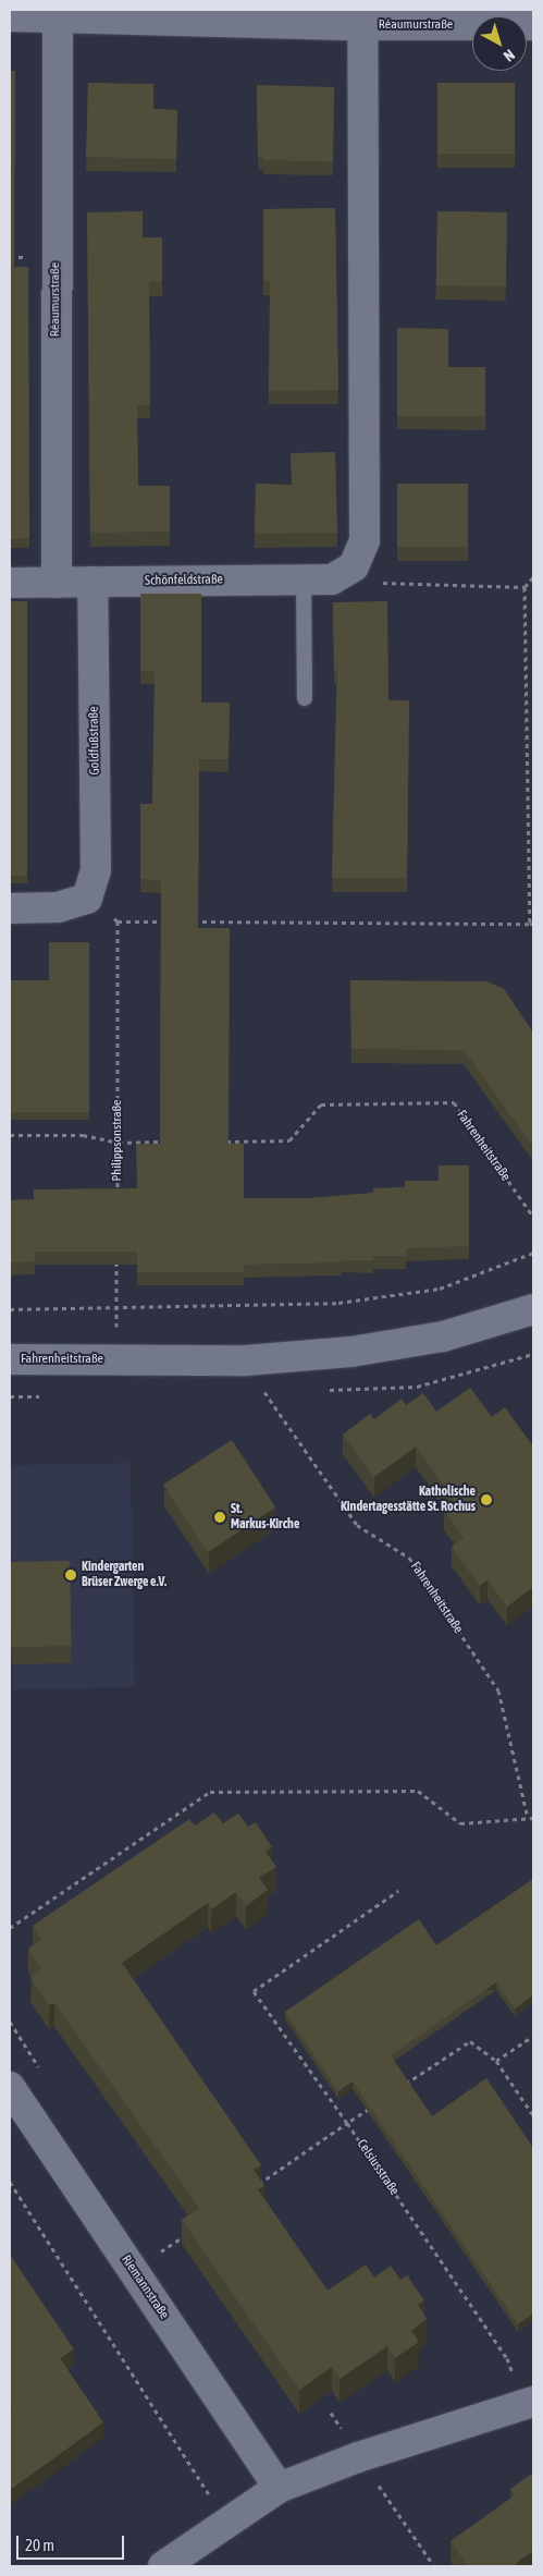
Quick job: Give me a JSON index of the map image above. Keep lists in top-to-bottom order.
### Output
{
  "streets": {
    "street": [
      "Réaumurstraße",
      "Schönfeldstraße",
      "Goldfußstraße",
      "Fahrenheitstraße",
      "Riemannstraße"
    ],
    "path": ["Philippsonstraße", "Celsiusstraße"]
  },
  "crossings": [
    ["Réaumurstraße", "Schönfeldstraße"],
    ["Schönfeldstraße", "Goldfußstraße"]
  ],
  "places": ["Katholische Kindertagesstätte St. Rochus", "St. Markus-Kirche", "Kindergarten Brüser Zwerge e.V."],
  "scale_bar": "20 m",
  "north": "bottom right"
}
